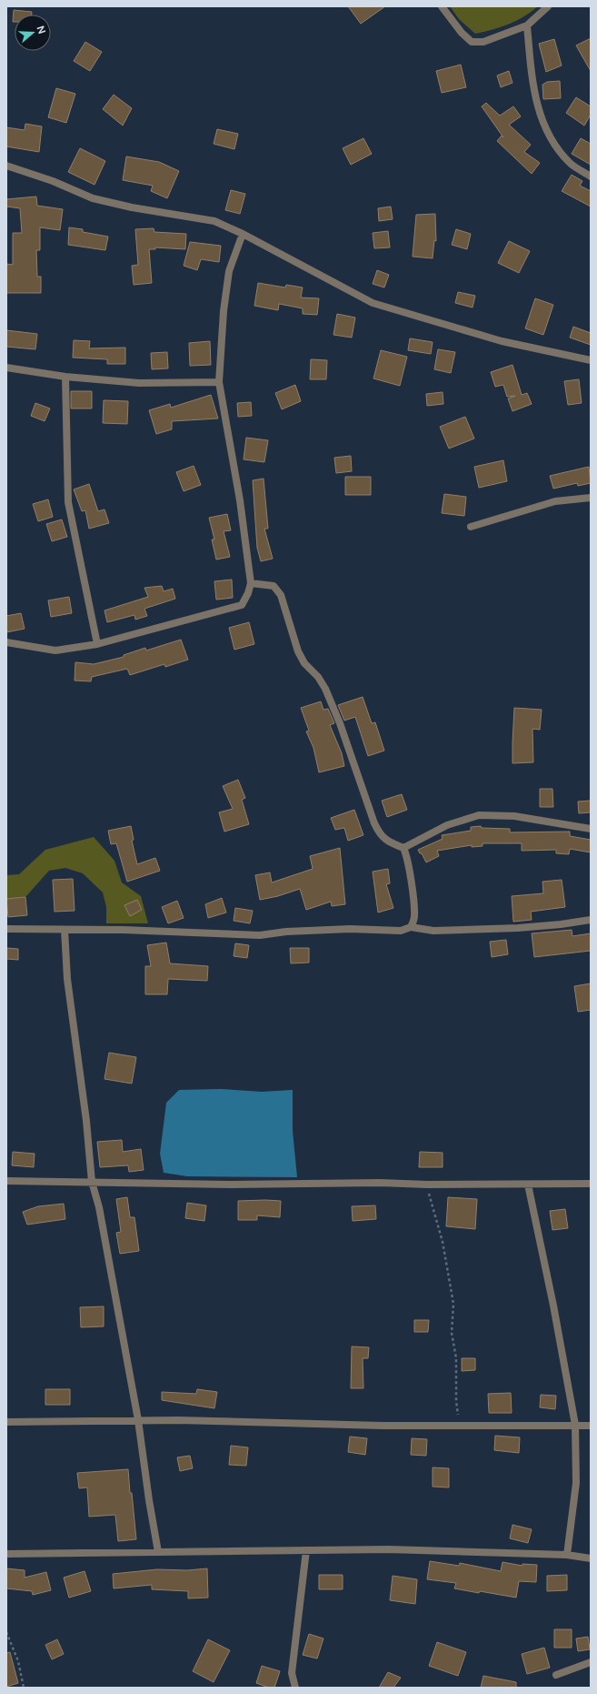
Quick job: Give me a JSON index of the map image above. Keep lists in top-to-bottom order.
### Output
{
  "north": "right"
}
